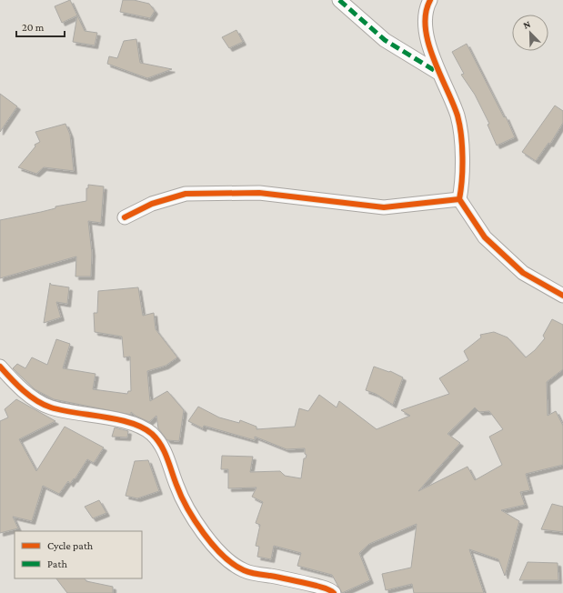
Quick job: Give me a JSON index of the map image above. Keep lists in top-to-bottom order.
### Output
{
  "legend": ["Cycle path", "Path"],
  "scale_bar": "20 m",
  "north": "top left"
}
